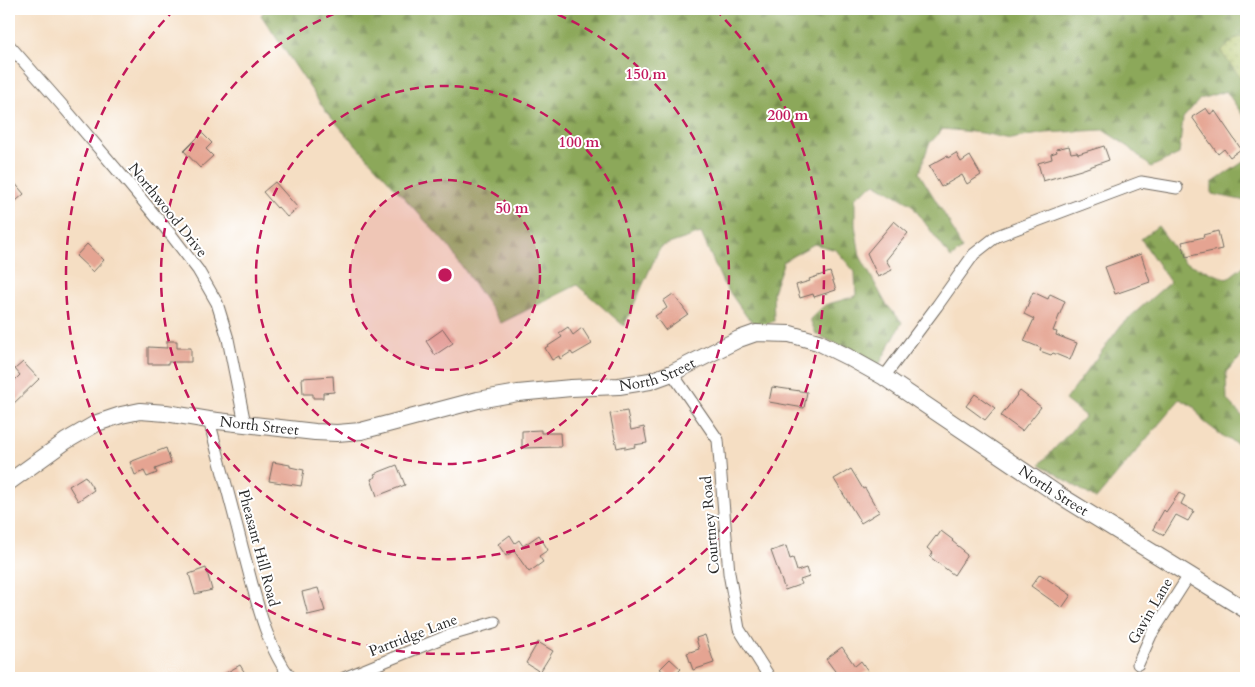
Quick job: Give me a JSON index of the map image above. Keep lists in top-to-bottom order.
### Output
{
  "streets": {
    "street": [
      "Northwood Drive",
      "North Street",
      "Courtney Road",
      "Pheasant Hill Road",
      "Gavin Lane",
      "Partridge Lane"
    ]
  },
  "crossings": [
    ["Northwood Drive", "North Street"],
    ["North Street", "Courtney Road"],
    ["North Street", "Pheasant Hill Road"],
    ["North Street", "Gavin Lane"]
  ],
  "rings": [
    "150 m",
    "200 m",
    "100 m",
    "50 m"
  ]
}
